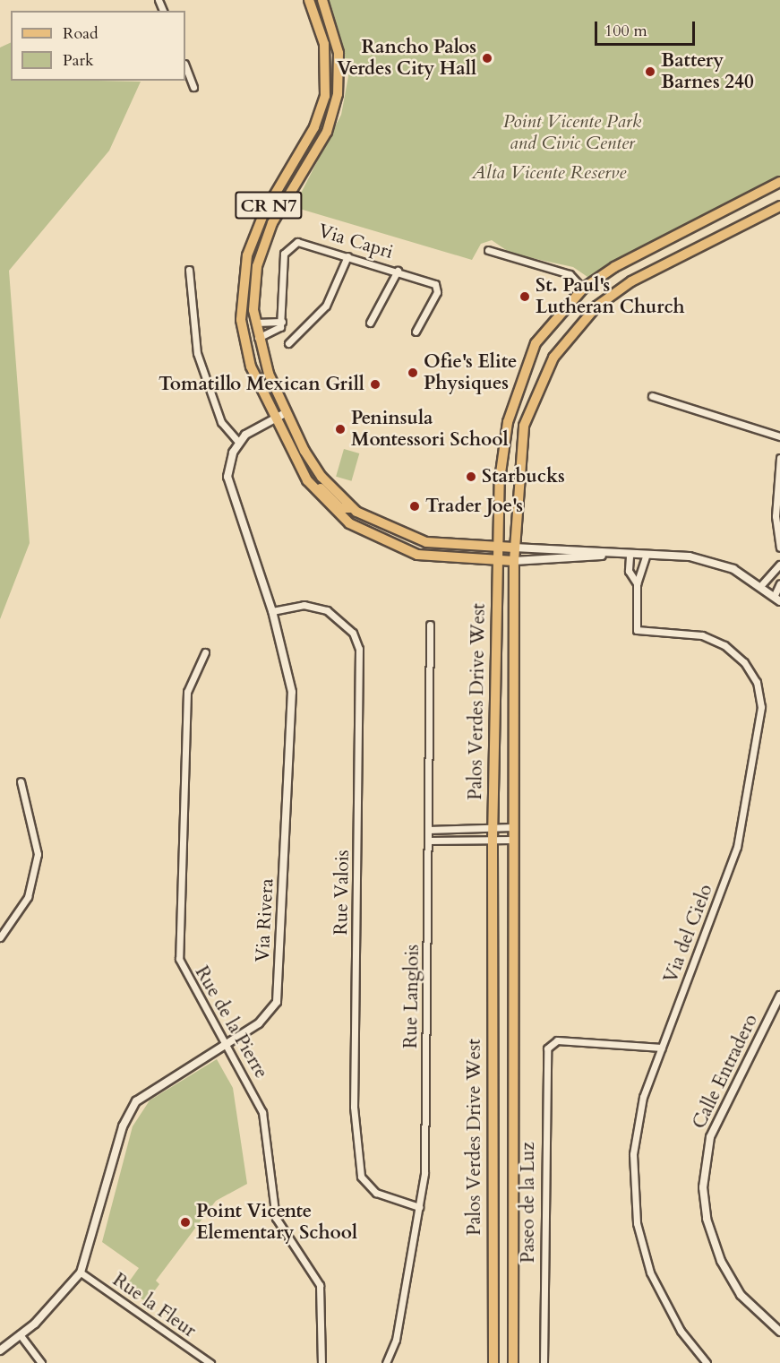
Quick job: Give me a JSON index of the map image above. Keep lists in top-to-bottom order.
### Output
{
  "streets": {
    "main road": ["CR N7", "Palos Verdes Drive West"],
    "street": [
      "Via Capri",
      "Rue Valois",
      "Via Rivera",
      "Via del Cielo",
      "Rue Langlois",
      "Rue de la Pierre",
      "Calle Entradero",
      "Paseo de la Luz",
      "Rue la Fleur"
    ]
  },
  "crossings": [
    ["CR N7", "Palos Verdes Drive West"],
    ["Rue Valois", "Via Rivera"],
    ["Rue Valois", "Rue Langlois"],
    ["Via Rivera", "Rue de la Pierre"],
    ["Via Rivera", "Rue la Fleur"],
    ["Via del Cielo", "Paseo de la Luz"]
  ],
  "parks": ["Point Vicente Park and Civic Center", "Alta Vicente Reserve"],
  "places": [
    "Rancho Palos Verdes City Hall",
    "Battery Barnes 240",
    "St. Paul's Lutheran Church",
    "Ofie's Elite Physiques",
    "Tomatillo Mexican Grill",
    "Peninsula Montessori School",
    "Starbucks",
    "Trader Joe's",
    "Point Vicente Elementary School"
  ],
  "legend": ["Road", "Park"],
  "scale_bar": "100 m"
}
